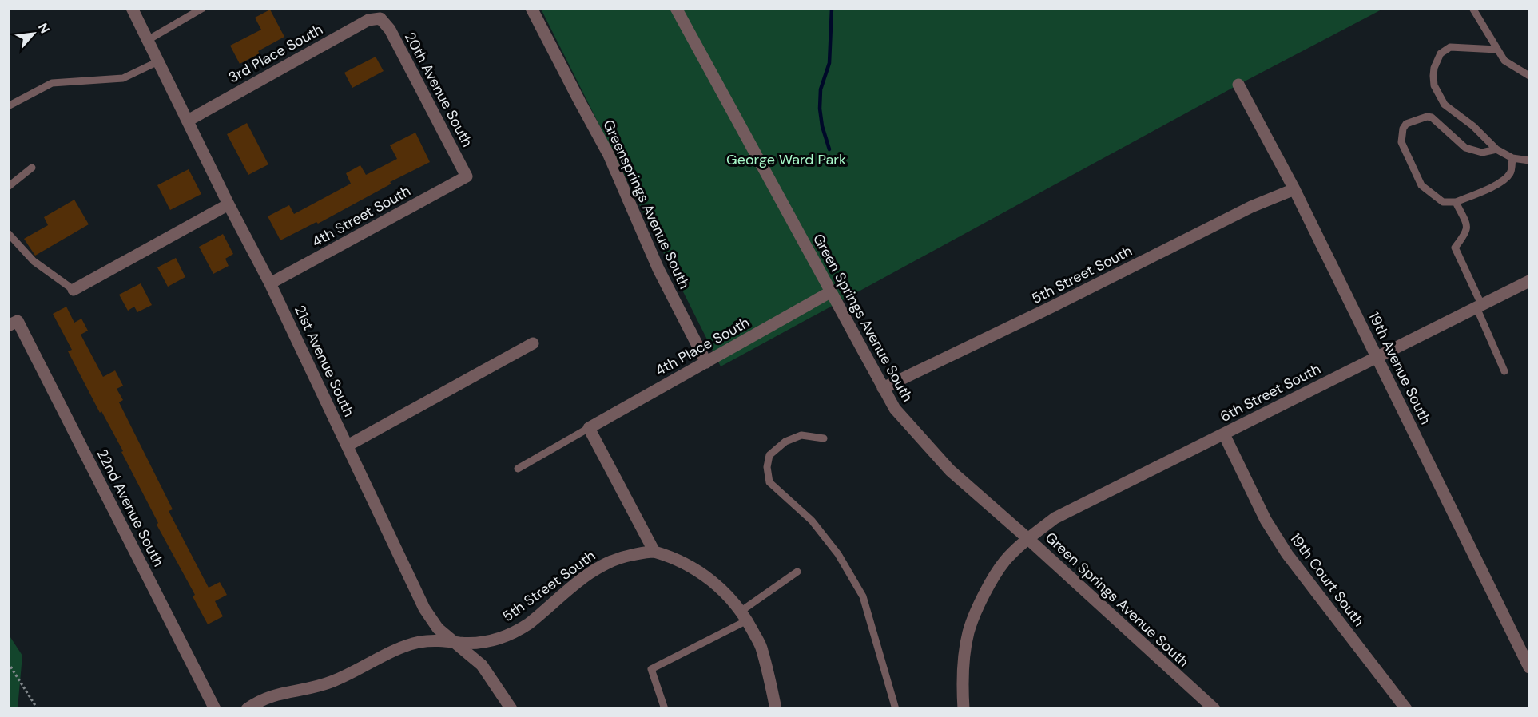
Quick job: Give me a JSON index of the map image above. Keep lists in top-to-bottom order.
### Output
{
  "streets": {
    "street": [
      "3rd Place South",
      "20th Avenue South",
      "Greensprings Avenue South",
      "4th Street South",
      "5th Street South",
      "Green Springs Avenue South",
      "4th Place South",
      "21st Avenue South",
      "19th Avenue South",
      "6th Street South",
      "22nd Avenue South",
      "19th Court South"
    ]
  },
  "crossings": [
    ["3rd Place South", "20th Avenue South"],
    ["3rd Place South", "21st Avenue South"],
    ["20th Avenue South", "4th Street South"],
    ["Greensprings Avenue South", "4th Place South"],
    ["4th Street South", "21st Avenue South"],
    ["5th Street South", "Green Springs Avenue South"],
    ["5th Street South", "21st Avenue South"],
    ["5th Street South", "19th Avenue South"],
    ["Green Springs Avenue South", "4th Place South"],
    ["Green Springs Avenue South", "6th Street South"],
    ["19th Avenue South", "6th Street South"],
    ["6th Street South", "19th Court South"]
  ],
  "parks": ["George Ward Park"],
  "north": "top right"
}
